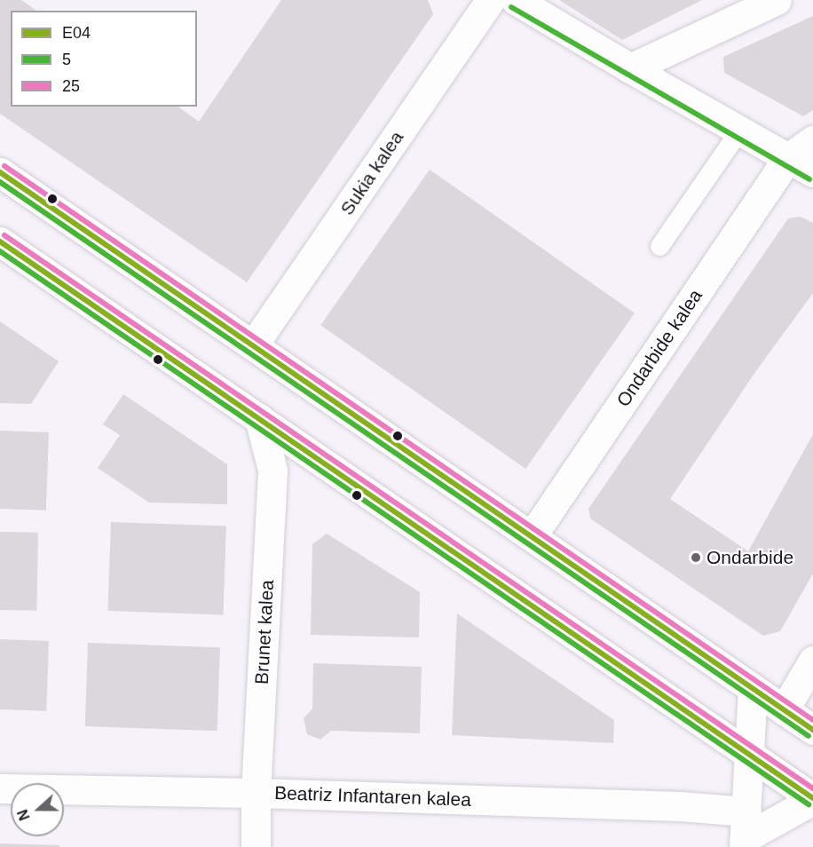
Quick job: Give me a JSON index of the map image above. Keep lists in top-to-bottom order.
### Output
{
  "streets": {
    "street": [
      "Sukia kalea",
      "Ondarbide kalea",
      "Brunet kalea",
      "Beatriz Infantaren kalea"
    ]
  },
  "crossings": [
    ["Brunet kalea", "Beatriz Infantaren kalea"]
  ],
  "places": ["Ondarbide"],
  "lines": ["transit line 5", "transit line 25", "transit line E04"],
  "legend": ["E04", "5", "25"],
  "north": "left"
}
